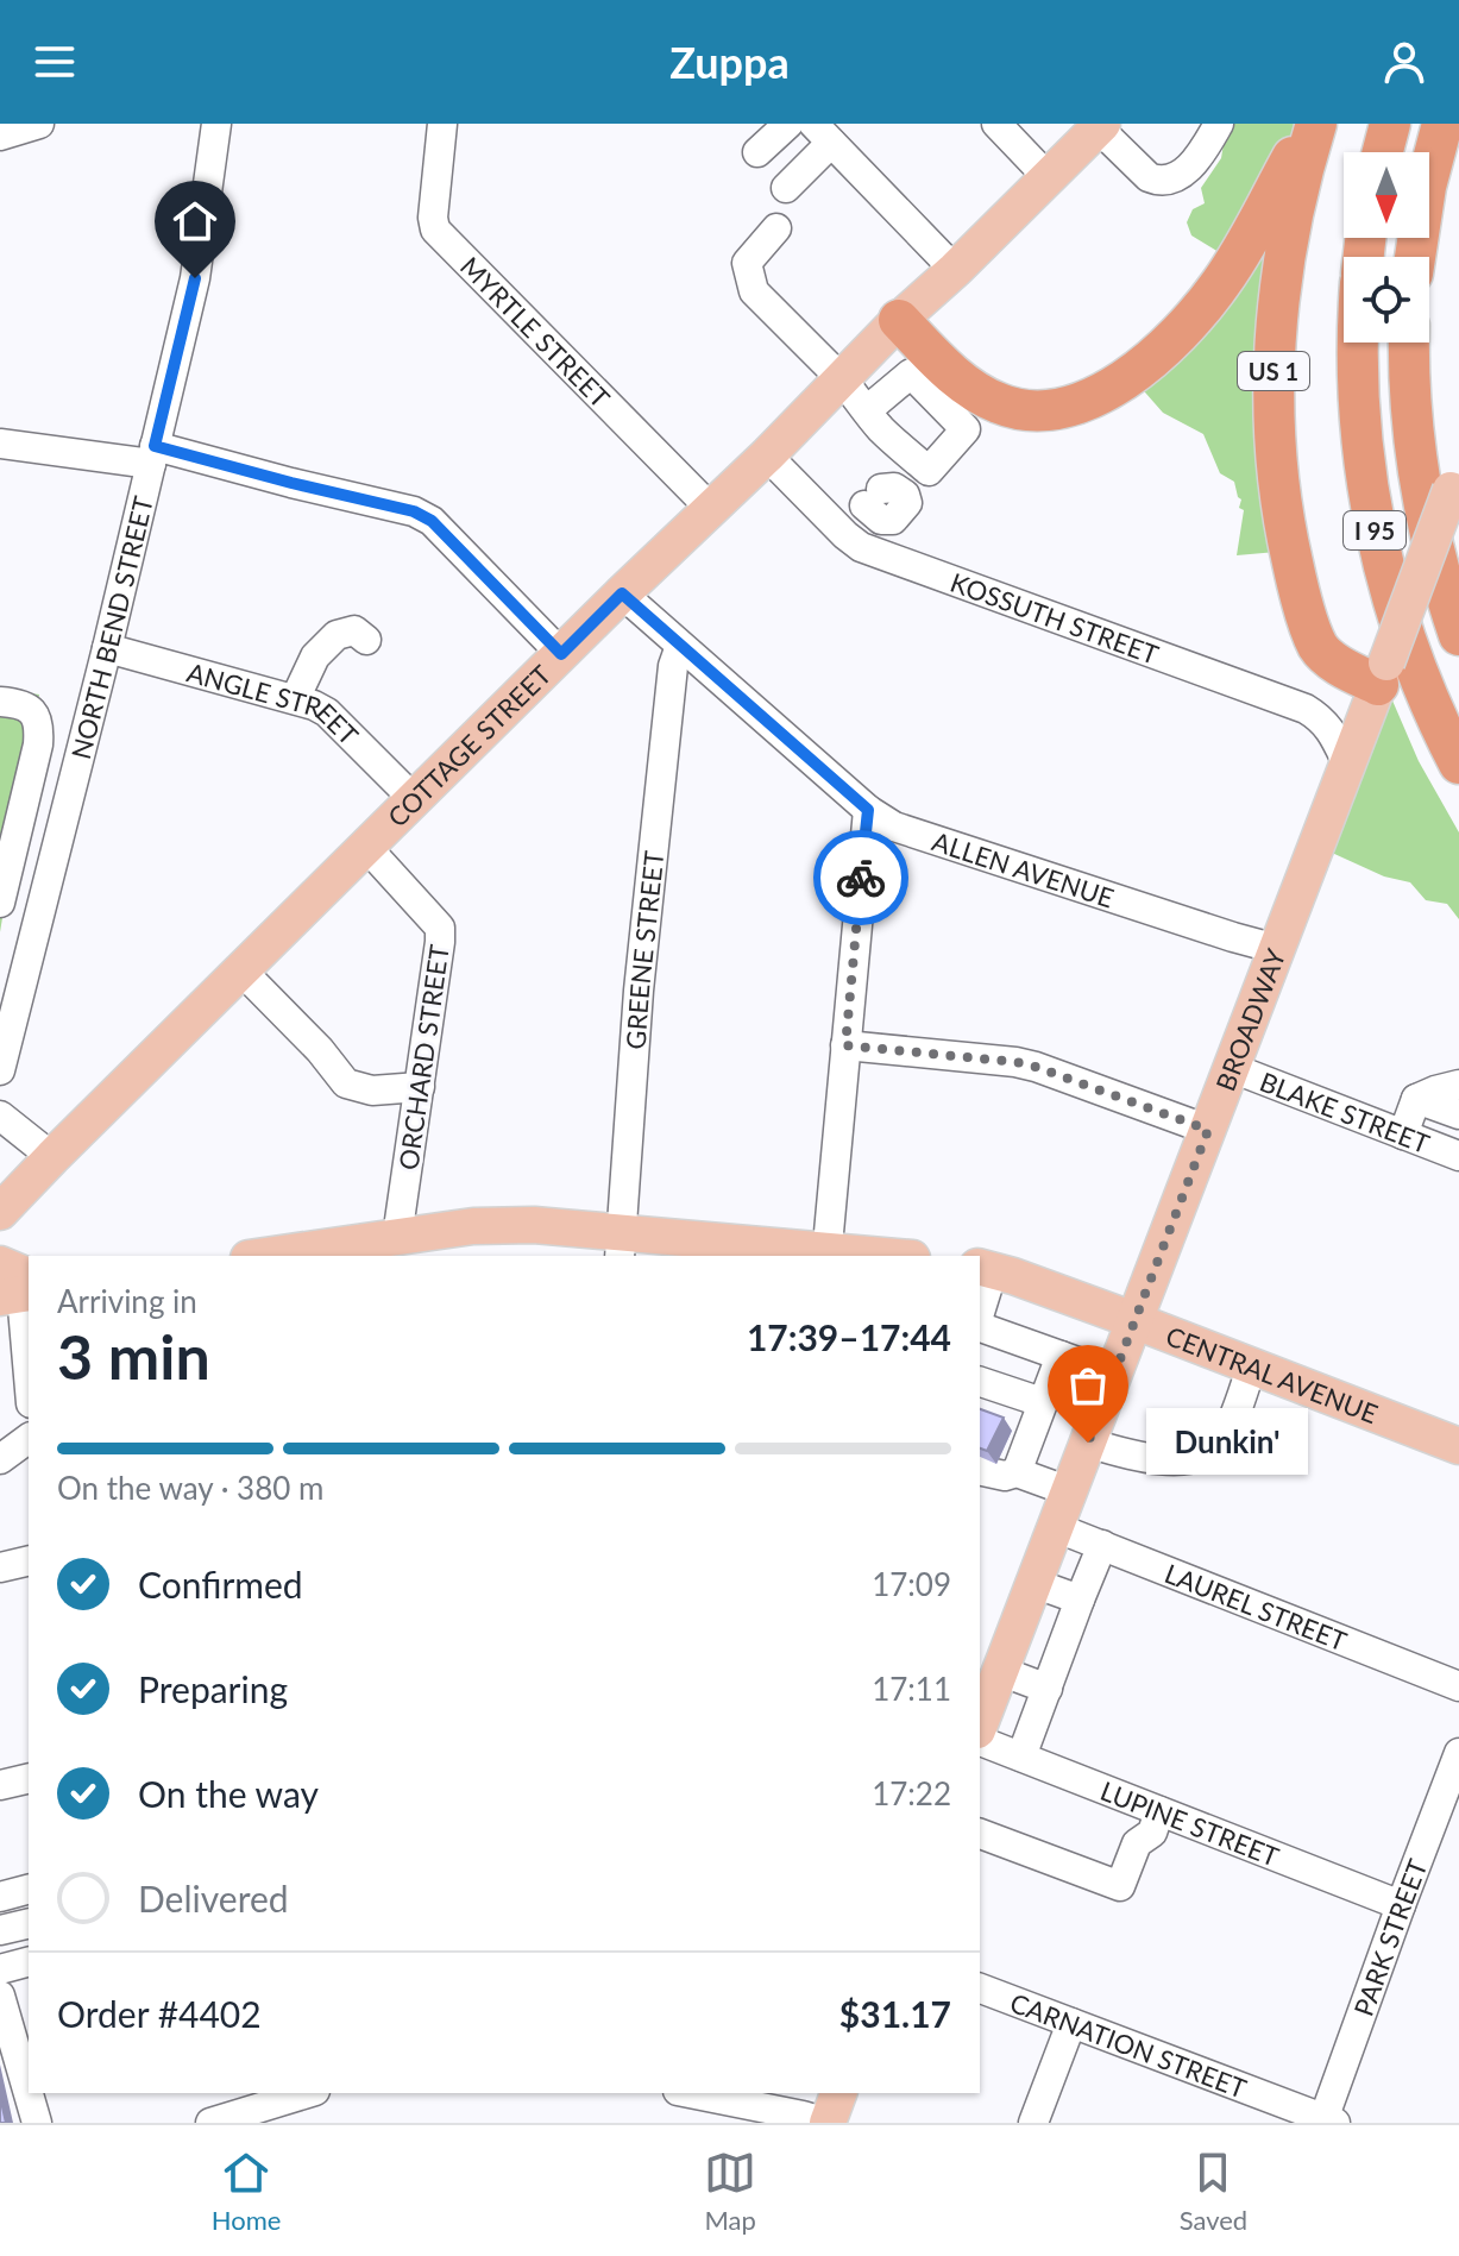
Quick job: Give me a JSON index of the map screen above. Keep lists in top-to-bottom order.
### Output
{
  "streets": {
    "highway": ["US 1", "I 95"],
    "main road": ["COTTAGE STREET", "BROADWAY", "CENTRAL AVENUE"],
    "street": [
      "MYRTLE STREET",
      "KOSSUTH STREET",
      "NORTH BEND STREET",
      "ANGLE STREET",
      "ALLEN AVENUE",
      "GREENE STREET",
      "ORCHARD STREET",
      "BLAKE STREET",
      "LAUREL STREET",
      "LUPINE STREET",
      "PARK STREET",
      "CARNATION STREET"
    ]
  },
  "crossings": [
    ["MYRTLE STREET", "COTTAGE STREET"],
    ["US 1", "BROADWAY"],
    ["KOSSUTH STREET", "COTTAGE STREET"],
    ["KOSSUTH STREET", "BROADWAY"],
    ["NORTH BEND STREET", "ANGLE STREET"],
    ["ANGLE STREET", "COTTAGE STREET"],
    ["COTTAGE STREET", "ALLEN AVENUE"],
    ["COTTAGE STREET", "ORCHARD STREET"],
    ["ALLEN AVENUE", "GREENE STREET"],
    ["ALLEN AVENUE", "BROADWAY"],
    ["BROADWAY", "BLAKE STREET"],
    ["BROADWAY", "CENTRAL AVENUE"],
    ["BROADWAY", "LAUREL STREET"],
    ["LUPINE STREET", "PARK STREET"],
    ["PARK STREET", "CARNATION STREET"]
  ],
  "places": ["Dunkin'"],
  "north": "bottom",
  "page": {
    "header": "Zuppa",
    "heading": ["3 min", "Arriving in", "17:39–17:44"],
    "panel": ["Order #4402", "$31.17"],
    "bubble": "Dunkin'",
    "bar": "On the way · 380 m",
    "list": [
      ["Confirmed", "17:09"],
      ["Preparing", "17:11"],
      ["On the way", "17:22"],
      "Delivered"
    ],
    "tabs": ["Home", "Map", "Saved"]
  }
}
